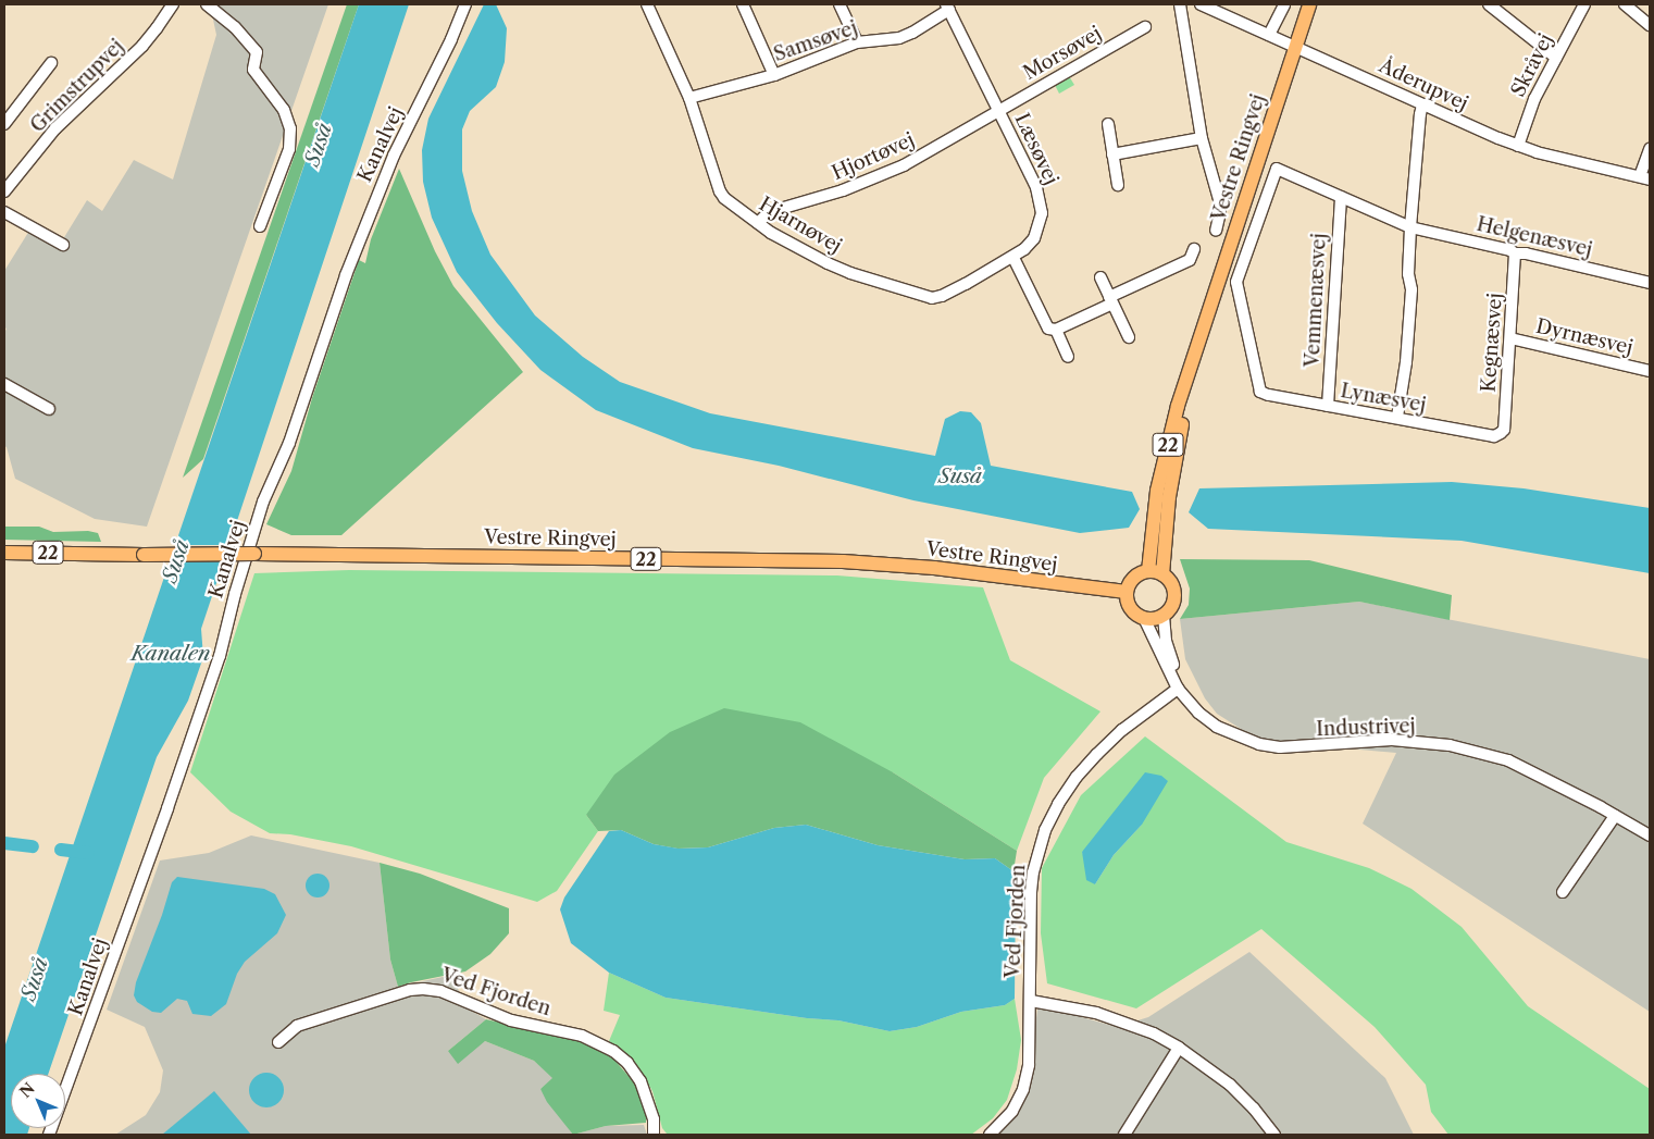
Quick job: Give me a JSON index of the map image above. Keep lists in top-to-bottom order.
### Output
{
  "streets": {
    "main road": ["Vestre Ringvej", "22"],
    "street": [
      "Samsøvej",
      "Morsøvej",
      "Skråvej",
      "Åderupvej",
      "Grimstrupvej",
      "Kanalvej",
      "Læsøvej",
      "Hjortøvej",
      "Hjarnøvej",
      "Helgenæsvej",
      "Vemmenæsvej",
      "Dyrnæsvej",
      "Kegnæsvej",
      "Lynæsvej",
      "Industrivej",
      "Ved Fjorden"
    ]
  },
  "crossings": [
    ["Samsøvej", "Læsøvej"],
    ["Samsøvej", "Hjarnøvej"],
    ["Morsøvej", "Læsøvej"],
    ["Morsøvej", "Hjortøvej"],
    ["Skråvej", "Åderupvej"],
    ["Åderupvej", "Vestre Ringvej"],
    ["Læsøvej", "Hjortøvej"],
    ["Læsøvej", "Hjarnøvej"],
    ["Hjortøvej", "Hjarnøvej"],
    ["Vestre Ringvej", "Industrivej"],
    ["Helgenæsvej", "Vemmenæsvej"],
    ["Helgenæsvej", "Kegnæsvej"],
    ["Helgenæsvej", "Lynæsvej"],
    ["Vemmenæsvej", "Lynæsvej"],
    ["Dyrnæsvej", "Kegnæsvej"],
    ["Kegnæsvej", "Lynæsvej"],
    ["Industrivej", "Ved Fjorden"]
  ],
  "water": ["Suså", "Kanalen"],
  "north": "top left"
}
